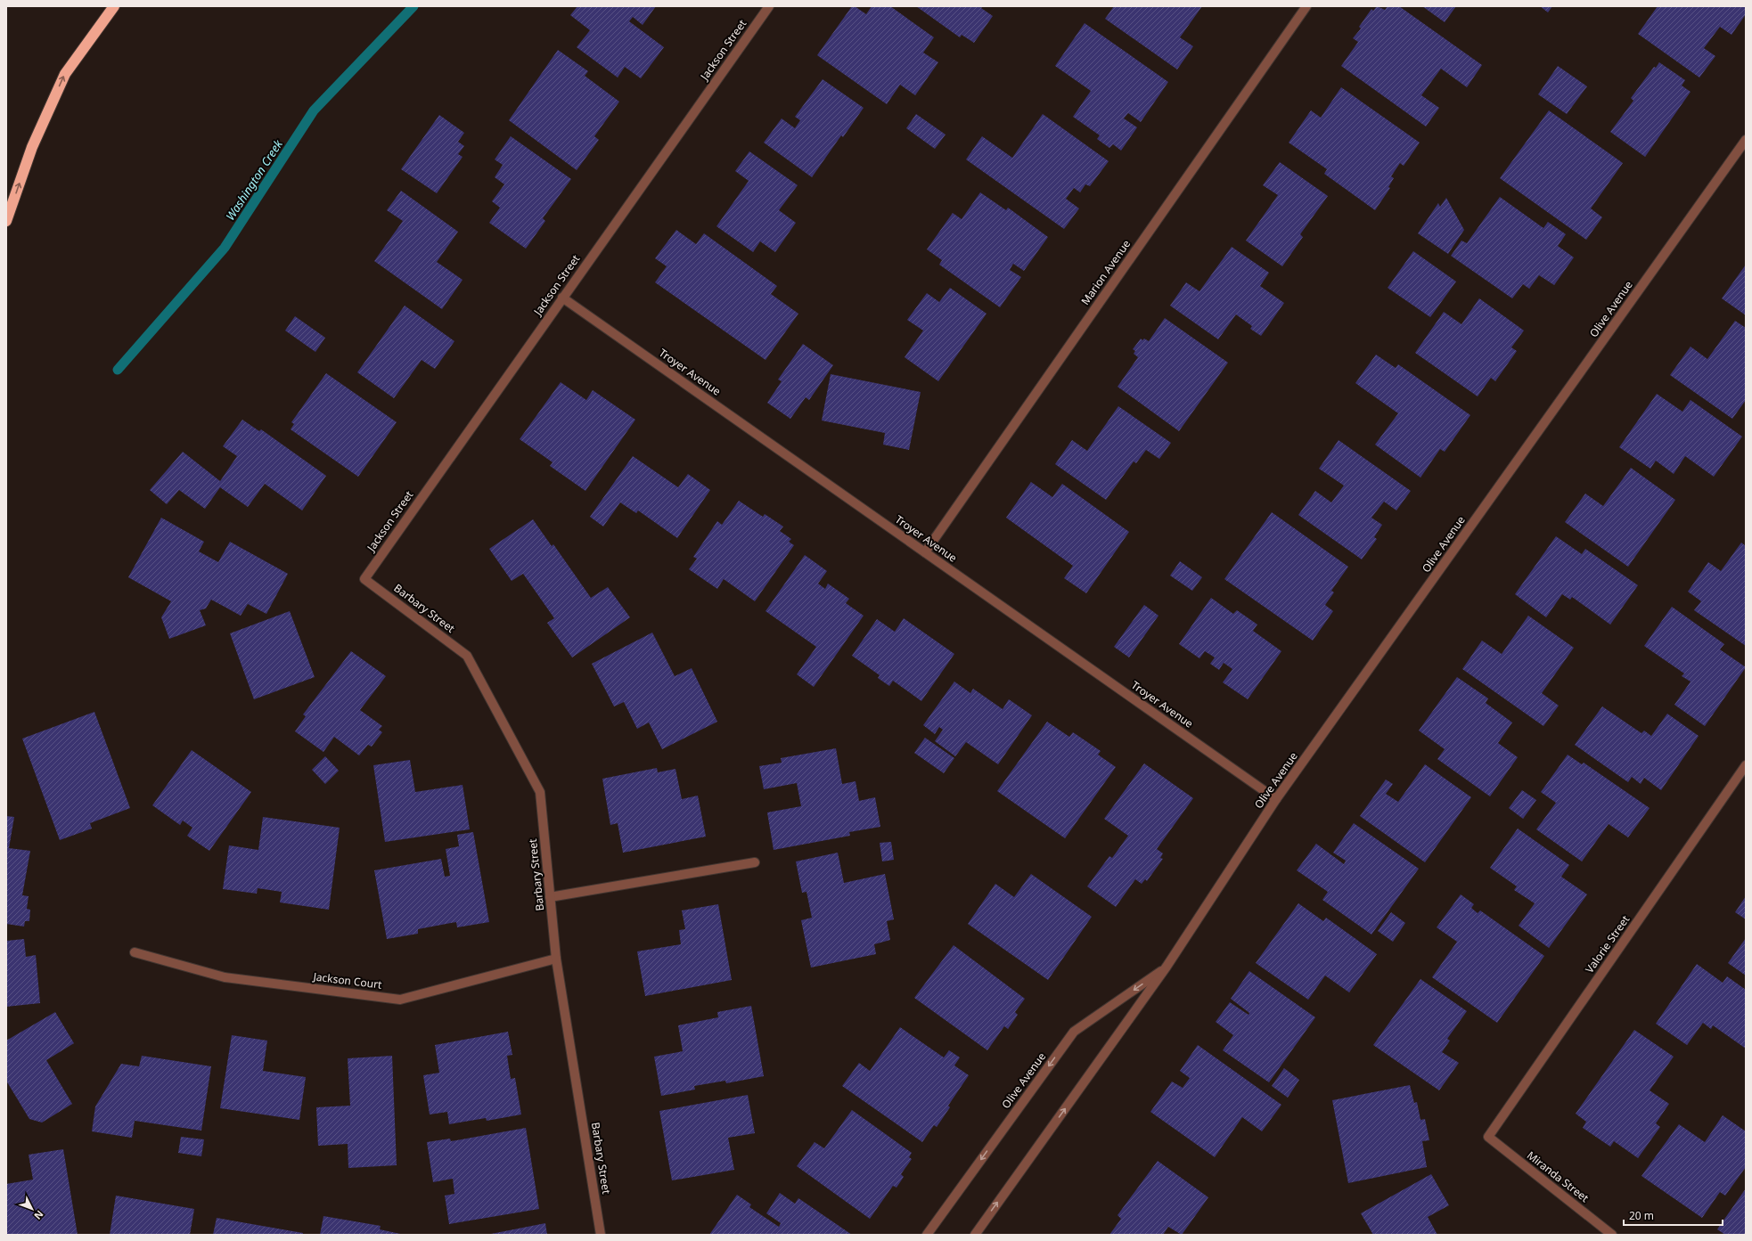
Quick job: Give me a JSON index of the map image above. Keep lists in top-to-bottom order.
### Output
{
  "streets": {
    "street": [
      "Jackson Street",
      "Marion Avenue",
      "Olive Avenue",
      "Troyer Avenue",
      "Barbary Street",
      "Valorie Street",
      "Jackson Court",
      "Miranda Street"
    ]
  },
  "crossings": [
    ["Jackson Street", "Troyer Avenue"],
    ["Jackson Street", "Barbary Street"],
    ["Marion Avenue", "Troyer Avenue"],
    ["Olive Avenue", "Troyer Avenue"],
    ["Barbary Street", "Jackson Court"],
    ["Valorie Street", "Miranda Street"]
  ],
  "water": ["Washington Creek"],
  "scale_bar": "20 m",
  "north": "bottom right"
}
